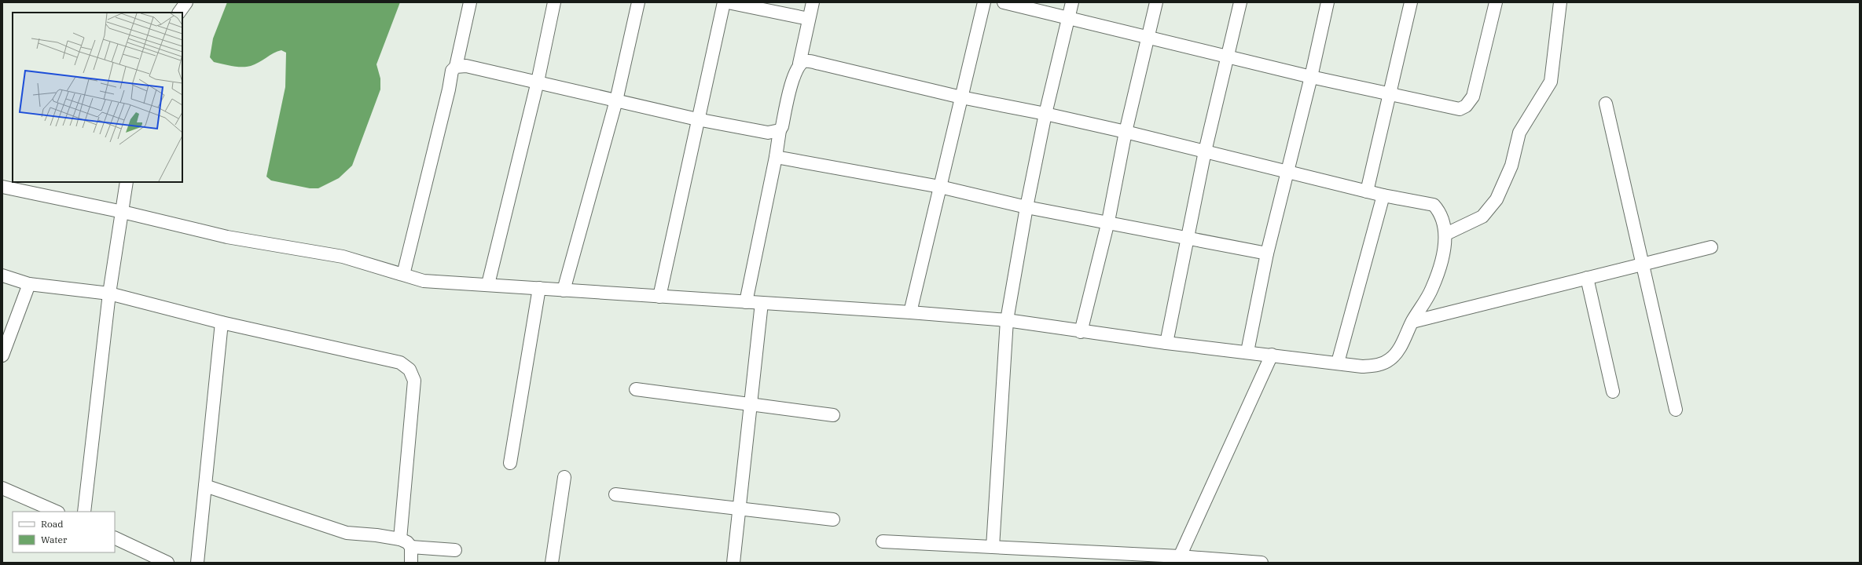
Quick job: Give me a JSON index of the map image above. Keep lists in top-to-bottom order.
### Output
{
  "legend": ["Road", "Water"]
}
